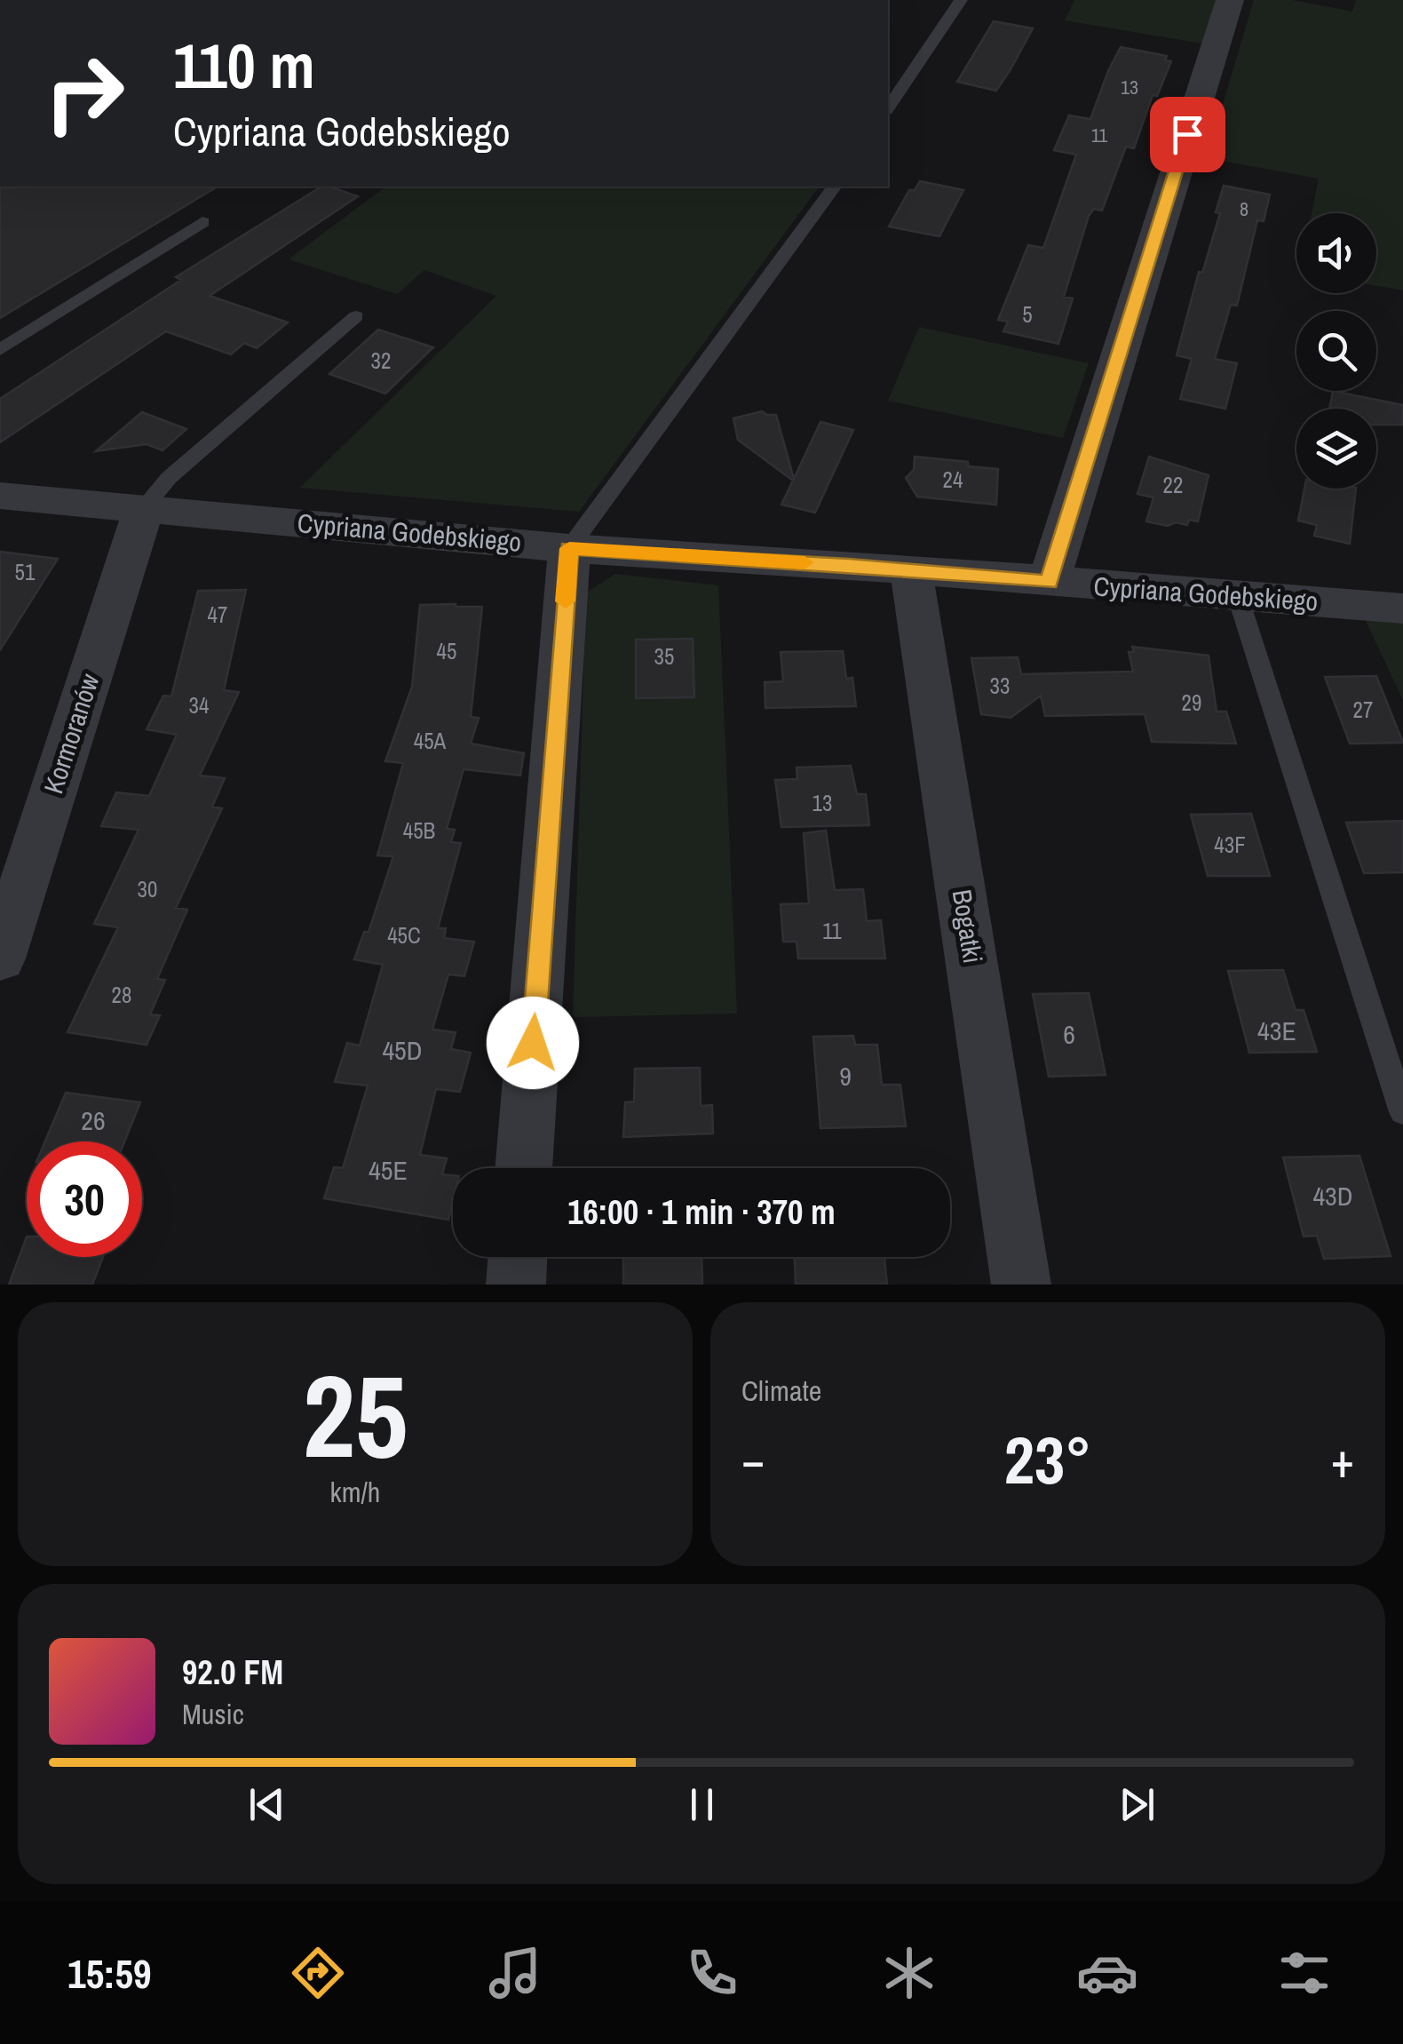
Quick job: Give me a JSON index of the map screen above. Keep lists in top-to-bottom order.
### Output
{
  "streets": {
    "street": ["Cypriana Godebskiego", "Kormoranów", "Bogatki"]
  },
  "crossings": [
    ["Cypriana Godebskiego", "Kormoranów"],
    ["Cypriana Godebskiego", "Bogatki"]
  ],
  "house_numbers": [
    "13",
    "11",
    "8",
    "5",
    "32",
    "24",
    "22",
    "51",
    "47",
    "45",
    "35",
    "33",
    "29",
    "34",
    "27",
    "45A",
    "13",
    "45B",
    "43F",
    "30",
    "11",
    "45C",
    "28",
    "43E",
    "6",
    "45D",
    "9",
    "26",
    "45E",
    "43D"
  ],
  "page": {
    "turn": ["110 m", "Cypriana Godebskiego"],
    "limit": "30",
    "trip": "16:00 · 1 min · 370 m",
    "tile": [
      ["25", "km/h"],
      "Climate"
    ],
    "heat": ["−", "23°", "+"],
    "song": ["92.0 FM", "Music"],
    "tabs": "15:59"
  }
}
